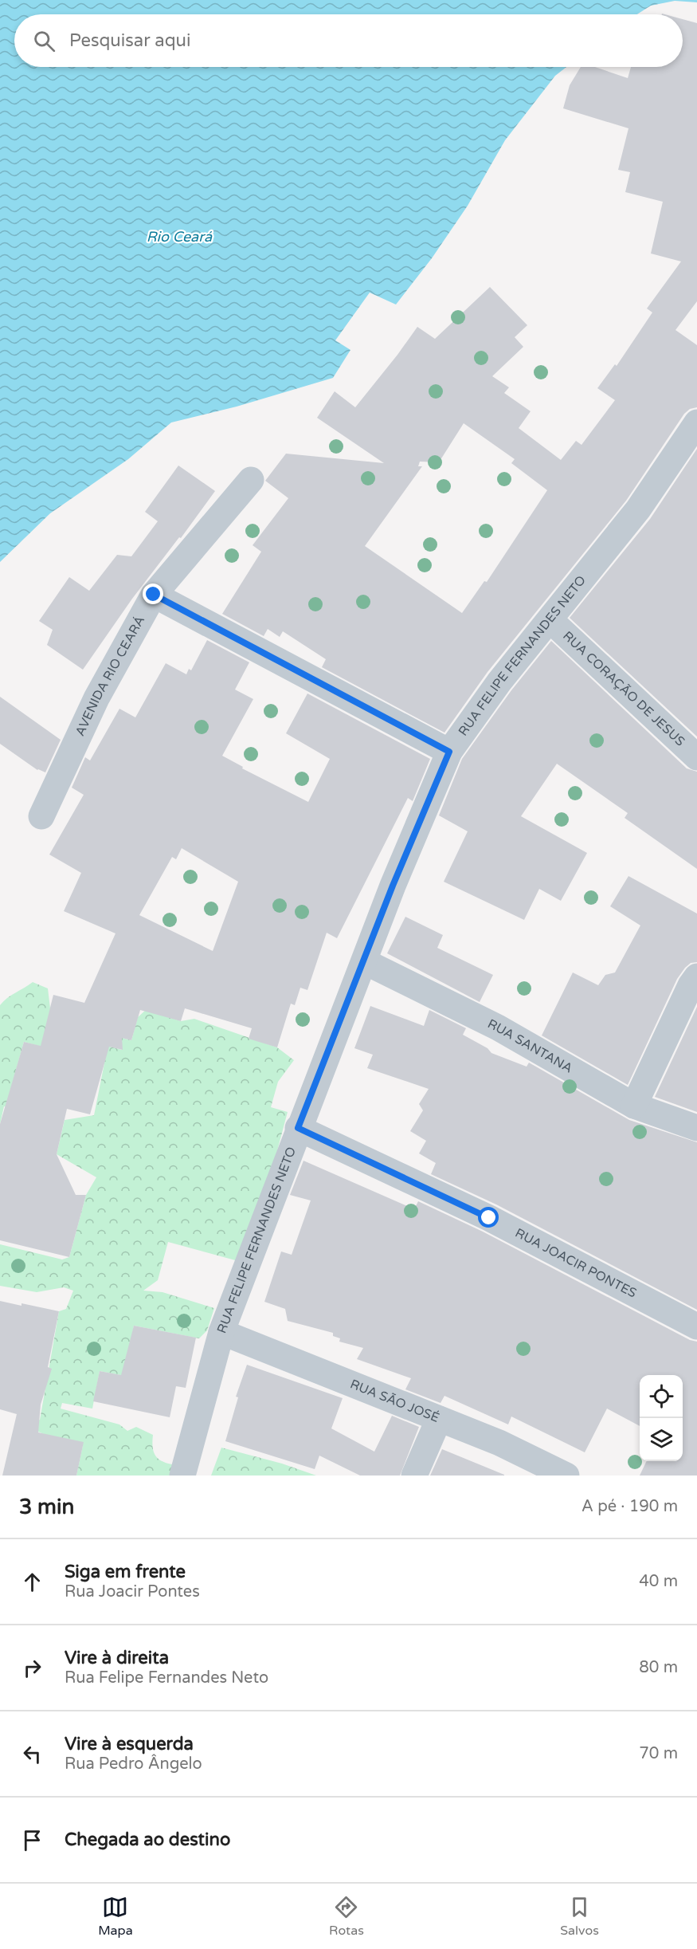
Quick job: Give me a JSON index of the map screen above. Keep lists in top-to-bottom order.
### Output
{
  "streets": {
    "street": [
      "RUA FELIPE FERNANDES NETO",
      "AVENIDA RIO CEARÁ",
      "RUA CORAÇÃO DE JESUS",
      "RUA SANTANA",
      "RUA JOACIR PONTES",
      "RUA SÃO JOSÉ"
    ]
  },
  "crossings": [
    ["RUA FELIPE FERNANDES NETO", "RUA CORAÇÃO DE JESUS"],
    ["RUA FELIPE FERNANDES NETO", "RUA SANTANA"],
    ["RUA FELIPE FERNANDES NETO", "RUA JOACIR PONTES"],
    ["RUA FELIPE FERNANDES NETO", "RUA SÃO JOSÉ"]
  ],
  "water": ["Rio Ceará"],
  "page": {
    "search": "Pesquisar aqui",
    "heading": ["3 min", "A pé · 190 m"],
    "list": [
      ["Siga em frente", "Rua Joacir Pontes", "40 m"],
      ["Vire à direita", "Rua Felipe Fernandes Neto", "80 m"],
      ["Vire à esquerda", "Rua Pedro Ângelo", "70 m"],
      "Chegada ao destino"
    ],
    "nav": ["Mapa", "Rotas", "Salvos"]
  }
}
